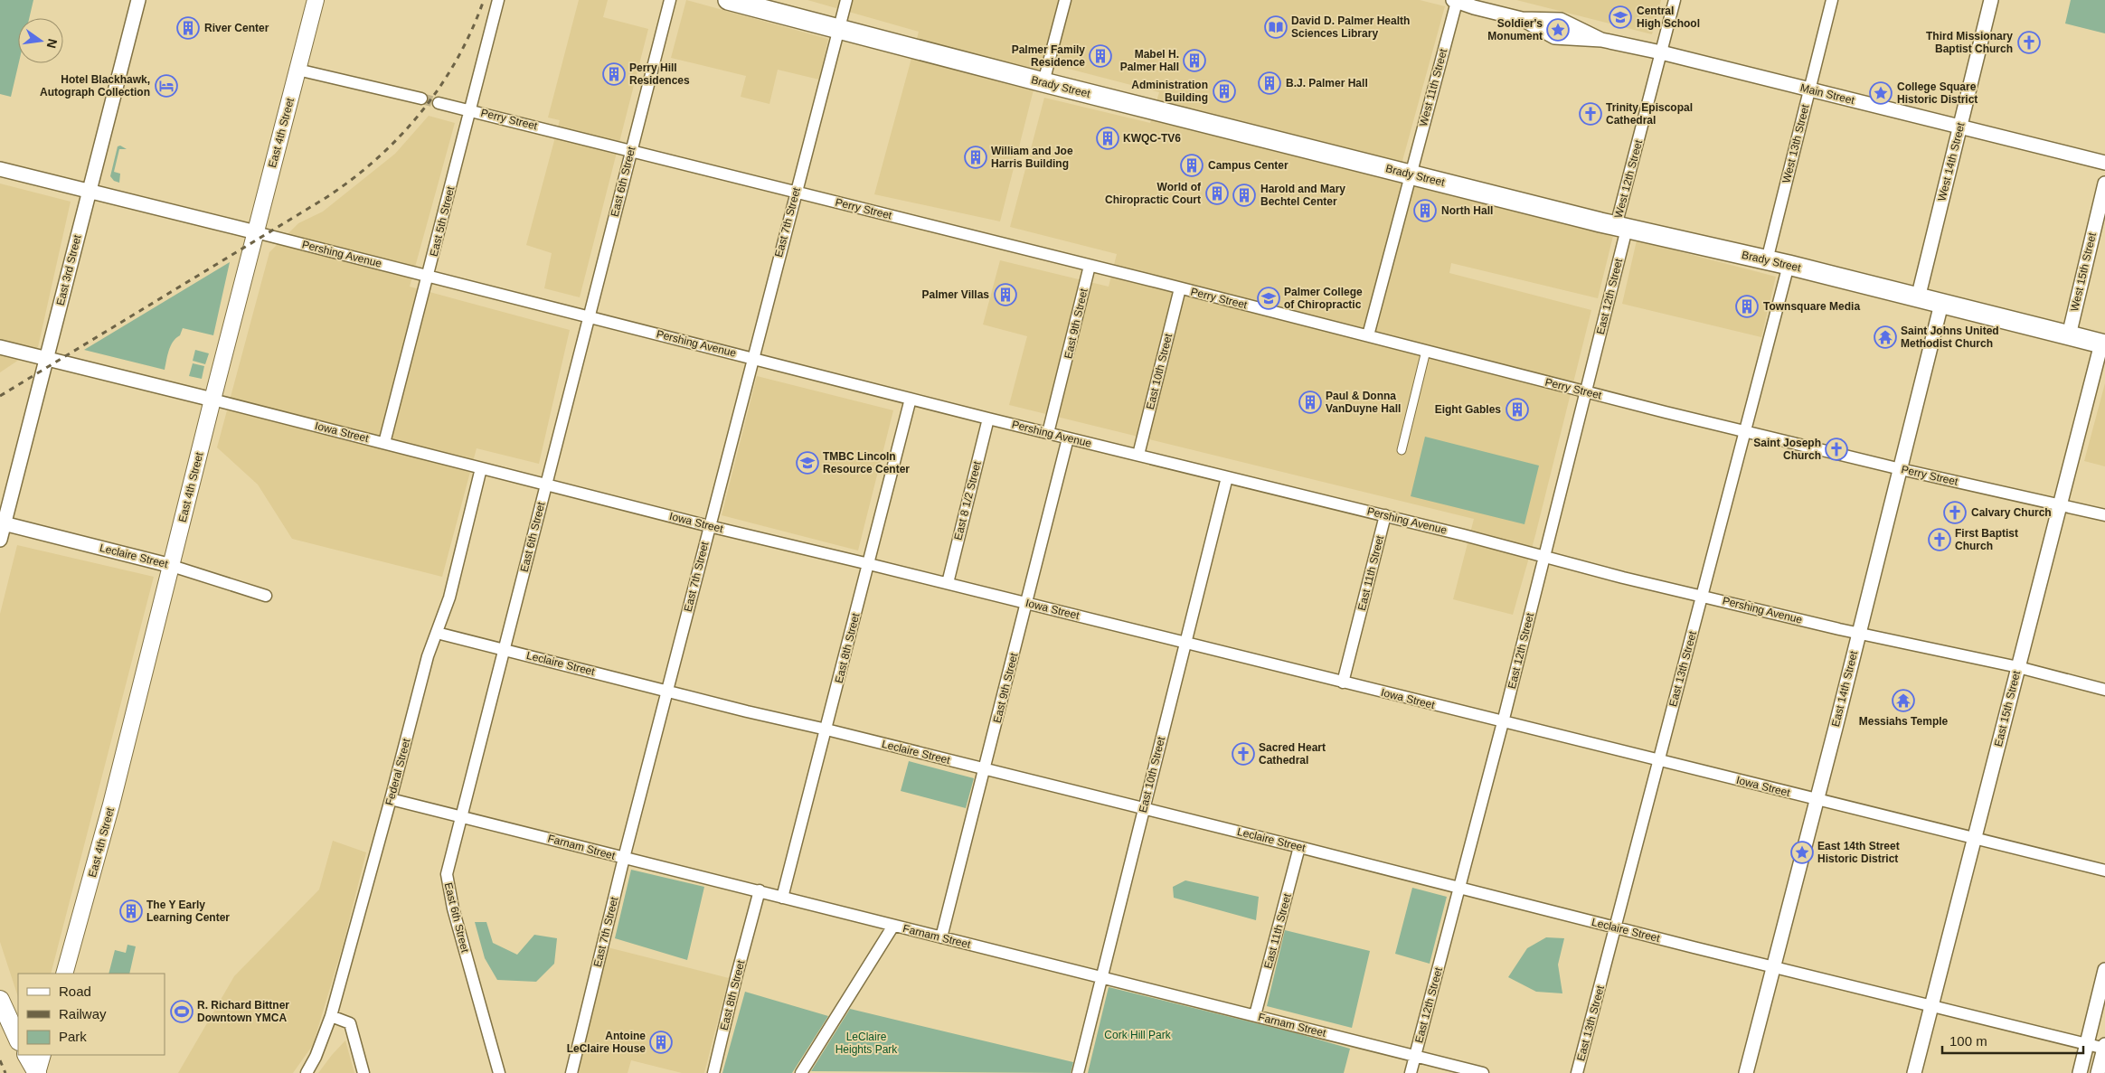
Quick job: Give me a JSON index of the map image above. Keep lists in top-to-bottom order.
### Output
{
  "streets": {
    "highway": ["Brady Street"],
    "main road": ["East 4th Street"],
    "street": [
      "West 11th Street",
      "Main Street",
      "Perry Street",
      "West 13th Street",
      "West 14th Street",
      "West 12th Street",
      "East 6th Street",
      "East 5th Street",
      "East 7th Street",
      "Pershing Avenue",
      "East 3rd Street",
      "West 15th Street",
      "East 12th Street",
      "East 9th Street",
      "East 10th Street",
      "Iowa Street",
      "East 8 1/2 Street",
      "Leclaire Street",
      "East 11th Street",
      "East 8th Street",
      "East 13th Street",
      "East 14th Street",
      "East 15th Street",
      "Federal Street",
      "Farnam Street"
    ]
  },
  "crossings": [
    ["Brady Street", "West 11th Street"],
    ["Brady Street", "West 13th Street"],
    ["Brady Street", "West 14th Street"],
    ["Brady Street", "West 12th Street"],
    ["Brady Street", "East 7th Street"],
    ["Brady Street", "West 15th Street"],
    ["Brady Street", "East 12th Street"],
    ["Brady Street", "East 13th Street"],
    ["Brady Street", "East 14th Street"],
    ["Brady Street", "East 15th Street"],
    ["West 11th Street", "Main Street"],
    ["Main Street", "West 13th Street"],
    ["Main Street", "West 14th Street"],
    ["Main Street", "West 12th Street"],
    ["Perry Street", "East 6th Street"],
    ["Perry Street", "East 5th Street"],
    ["Perry Street", "East 7th Street"],
    ["Perry Street", "East 12th Street"],
    ["Perry Street", "East 9th Street"],
    ["Perry Street", "East 10th Street"],
    ["Perry Street", "East 13th Street"],
    ["Perry Street", "East 14th Street"],
    ["Perry Street", "East 15th Street"],
    ["East 4th Street", "Pershing Avenue"],
    ["East 4th Street", "Iowa Street"],
    ["East 4th Street", "Leclaire Street"],
    ["West 12th Street", "East 12th Street"],
    ["East 6th Street", "Pershing Avenue"],
    ["East 6th Street", "Iowa Street"],
    ["East 6th Street", "Leclaire Street"],
    ["East 6th Street", "Farnam Street"],
    ["East 5th Street", "Pershing Avenue"],
    ["East 5th Street", "Iowa Street"],
    ["East 7th Street", "Pershing Avenue"],
    ["East 7th Street", "Iowa Street"],
    ["East 7th Street", "Leclaire Street"],
    ["East 7th Street", "Farnam Street"],
    ["Pershing Avenue", "East 3rd Street"],
    ["Pershing Avenue", "East 12th Street"],
    ["Pershing Avenue", "East 9th Street"],
    ["Pershing Avenue", "East 10th Street"],
    ["Pershing Avenue", "East 8 1/2 Street"],
    ["Pershing Avenue", "East 11th Street"],
    ["Pershing Avenue", "East 8th Street"],
    ["Pershing Avenue", "East 13th Street"],
    ["Pershing Avenue", "East 14th Street"],
    ["Pershing Avenue", "East 15th Street"],
    ["East 3rd Street", "Iowa Street"],
    ["East 3rd Street", "Leclaire Street"],
    ["East 12th Street", "Iowa Street"],
    ["East 12th Street", "Leclaire Street"],
    ["East 12th Street", "Farnam Street"],
    ["East 9th Street", "Iowa Street"],
    ["East 9th Street", "Leclaire Street"],
    ["East 9th Street", "Farnam Street"],
    ["East 10th Street", "Iowa Street"],
    ["East 10th Street", "Leclaire Street"],
    ["East 10th Street", "Farnam Street"],
    ["Iowa Street", "East 8 1/2 Street"],
    ["Iowa Street", "East 11th Street"],
    ["Iowa Street", "East 8th Street"],
    ["Iowa Street", "East 13th Street"],
    ["Iowa Street", "East 14th Street"],
    ["Iowa Street", "East 15th Street"],
    ["Iowa Street", "Federal Street"],
    ["Leclaire Street", "East 11th Street"],
    ["Leclaire Street", "East 8th Street"],
    ["Leclaire Street", "East 13th Street"],
    ["Leclaire Street", "East 14th Street"],
    ["Leclaire Street", "East 15th Street"],
    ["Leclaire Street", "Federal Street"],
    ["East 11th Street", "Farnam Street"],
    ["East 8th Street", "Farnam Street"],
    ["Federal Street", "Farnam Street"]
  ],
  "parks": ["Cork Hill Park", "LeClaire Heights Park"],
  "places": {
    "school or university": ["Central High School", "Palmer College of Chiropractic", "TMBC Lincoln Resource Center"],
    "library": ["David D. Palmer Health Sciences Library"],
    "building": [
      "River Center",
      "Palmer Family Residence",
      "Mabel H. Palmer Hall",
      "Perry Hill Residences",
      "B.J. Palmer Hall",
      "Administration Building",
      "KWQC-TV6",
      "William and Joe Harris Building",
      "Campus Center",
      "World of Chiropractic Court",
      "Harold and Mary Bechtel Center",
      "North Hall",
      "Palmer Villas",
      "Townsquare Media",
      "Paul & Donna VanDuyne Hall",
      "Eight Gables",
      "The Y Early Learning Center",
      "Antoine LeClaire House"
    ],
    "place": ["Soldier's Monument", "College Square Historic District", "East 14th Street Historic District"],
    "church": [
      "Third Missionary Baptist Church",
      "Trinity Episcopal Cathedral",
      "Saint Joseph Church",
      "Calvary Church",
      "First Baptist Church",
      "Sacred Heart Cathedral"
    ],
    "hotel": ["Hotel Blackhawk, Autograph Collection"],
    "temple": ["Saint Johns United Methodist Church", "Messiahs Temple"],
    "sports": ["R. Richard Bittner Downtown YMCA"]
  },
  "legend": ["Road", "Railway", "Park"],
  "scale_bar": "100 m",
  "north": "right"
}
